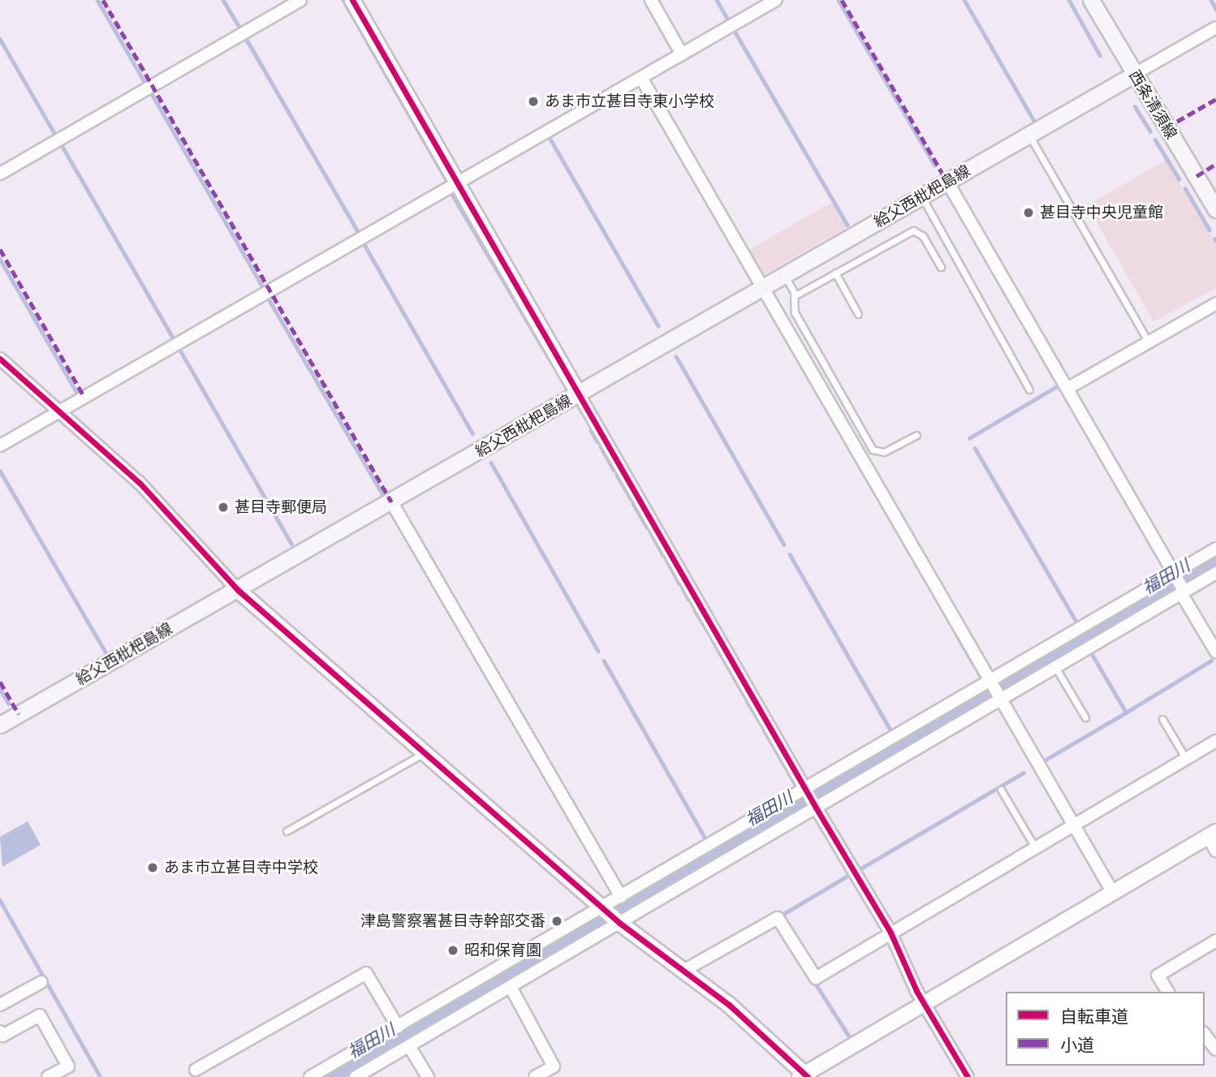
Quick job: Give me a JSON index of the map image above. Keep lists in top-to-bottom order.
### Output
{
  "streets": {
    "main road": ["西条清須線", "給父西枇杷島線"]
  },
  "crossings": [
    ["西条清須線", "給父西枇杷島線"]
  ],
  "water": ["福田川"],
  "places": [
    "あま市立甚目寺東小学校",
    "甚目寺中央児童館",
    "甚目寺郵便局",
    "あま市立甚目寺中学校",
    "津島警察署甚目寺幹部交番",
    "昭和保育園"
  ],
  "legend": ["自転車道", "小道"]
}
